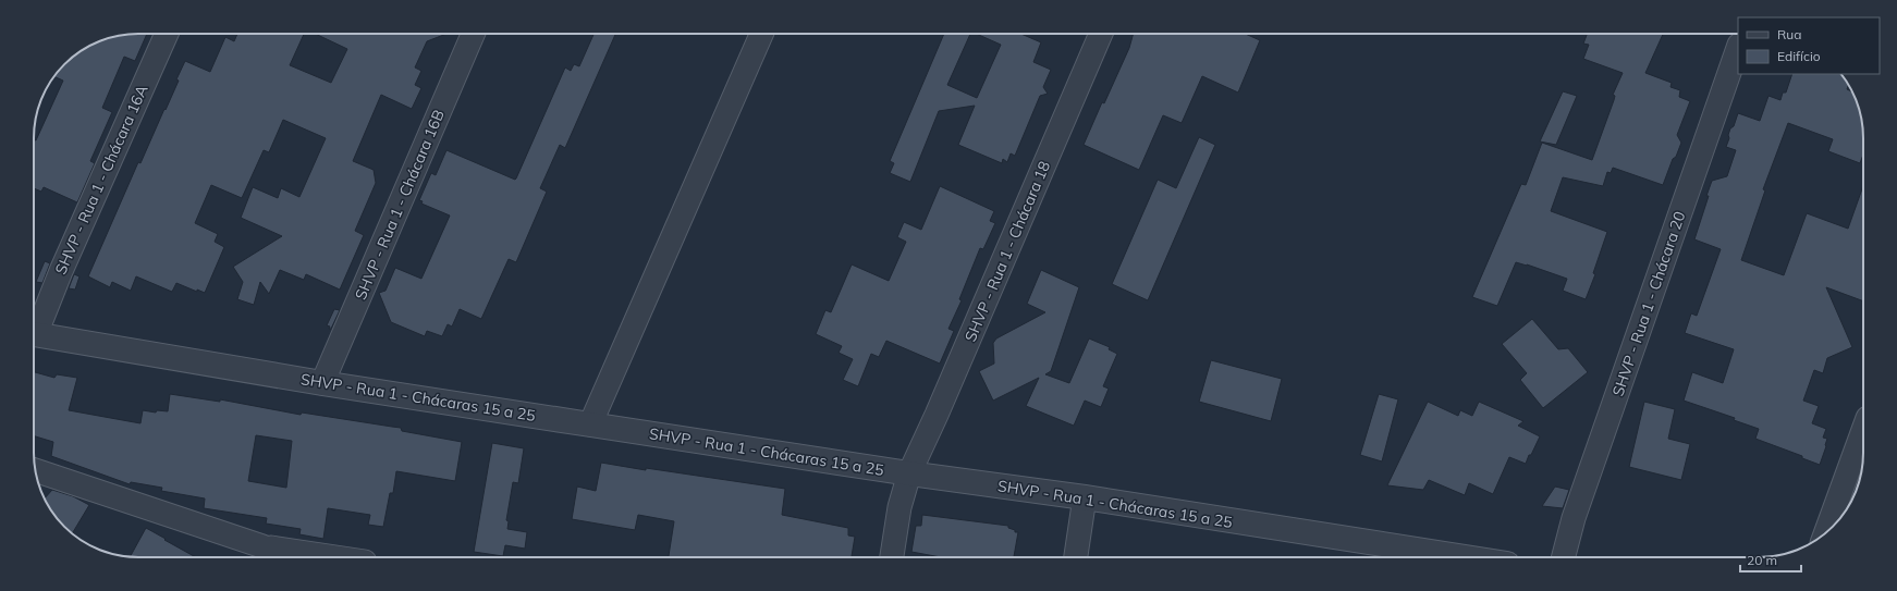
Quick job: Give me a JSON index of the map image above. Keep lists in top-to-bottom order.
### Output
{
  "streets": {
    "street": [
      "SHVP - Rua 1 - Chácara 16A",
      "SHVP - Rua 1 - Chácara 16B",
      "SHVP - Rua 1 - Chácara 18",
      "SHVP - Rua 1 - Chácara 20",
      "SHVP - Rua 1 - Chácaras 15 a 25"
    ]
  },
  "crossings": [
    ["SHVP - Rua 1 - Chácara 16B", "SHVP - Rua 1 - Chácaras 15 a 25"],
    ["SHVP - Rua 1 - Chácara 18", "SHVP - Rua 1 - Chácaras 15 a 25"]
  ],
  "legend": ["Rua", "Edifício"],
  "scale_bar": "20 m"
}
